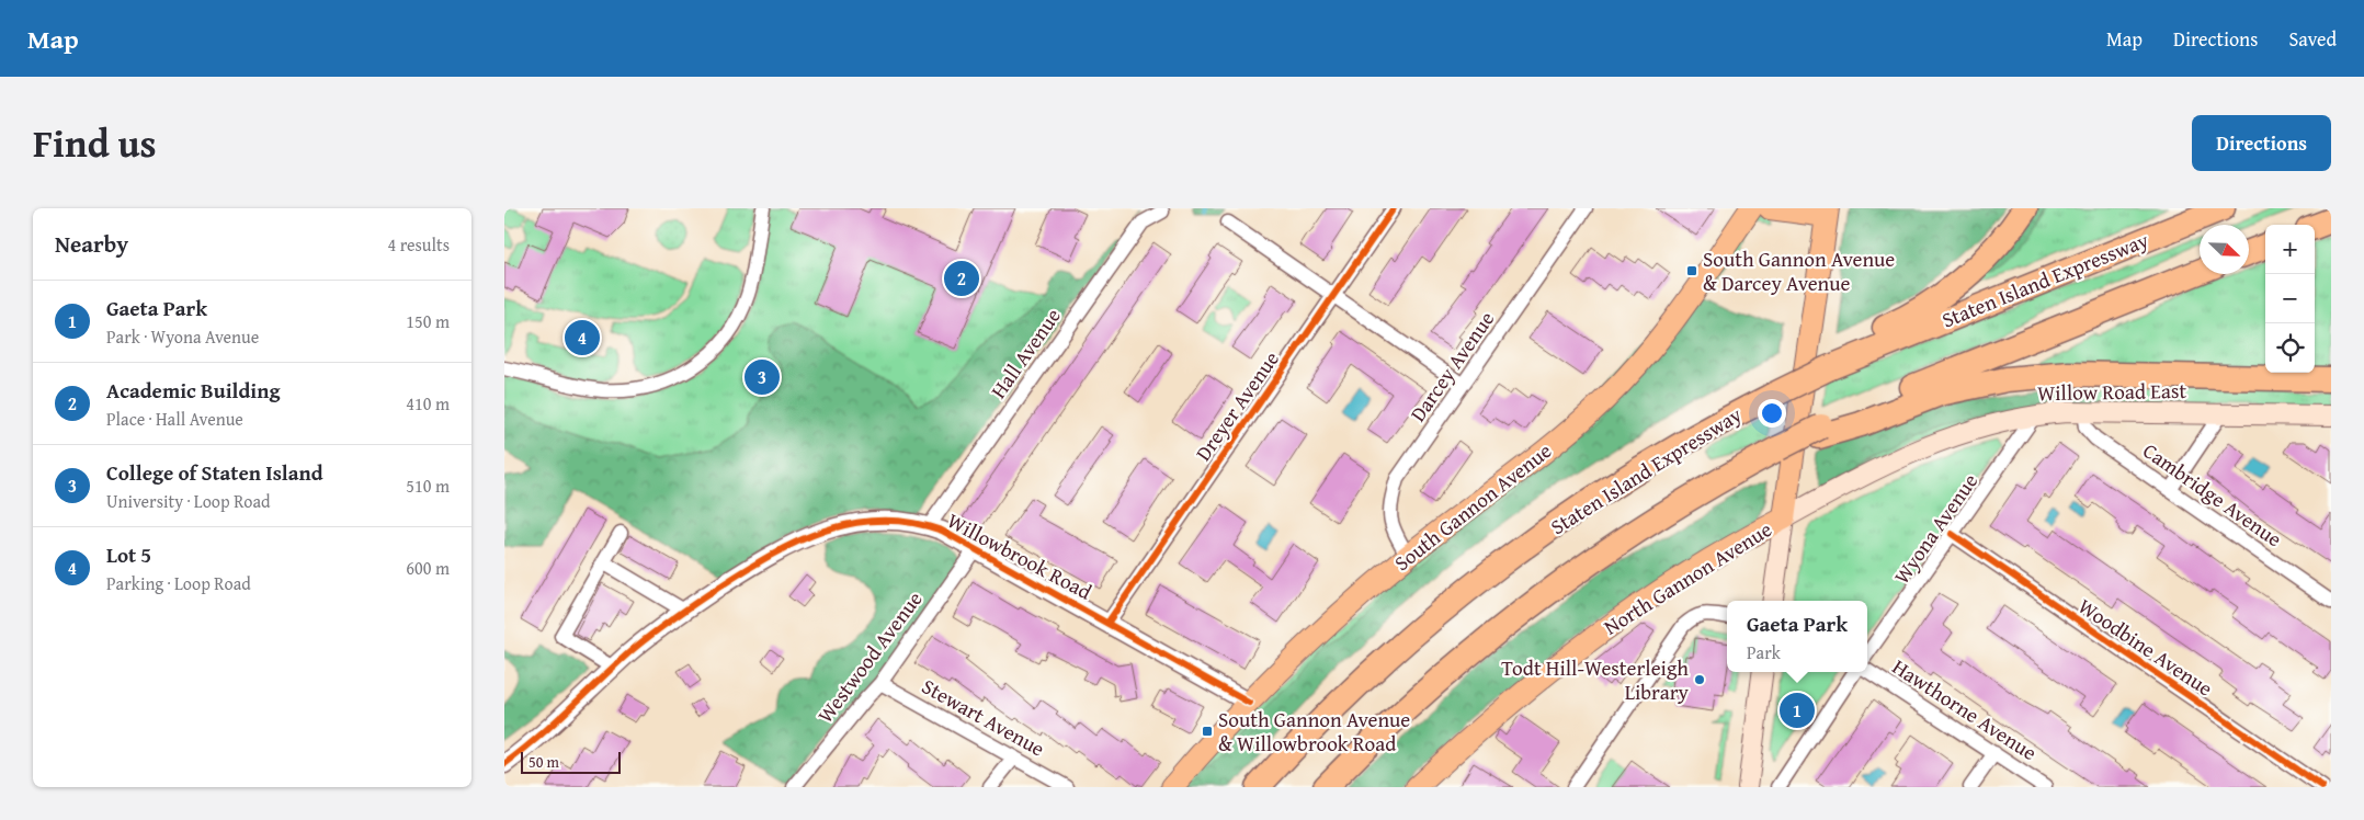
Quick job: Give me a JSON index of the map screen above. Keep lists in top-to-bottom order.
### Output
{
  "streets": {
    "highway": ["Staten Island Expressway"],
    "main road": ["Willow Road East", "South Gannon Avenue", "North Gannon Avenue"],
    "street": [
      "Hall Avenue",
      "Darcey Avenue",
      "Dreyer Avenue",
      "Cambridge Avenue",
      "Wyona Avenue",
      "Willowbrook Road",
      "Woodbine Avenue",
      "Westwood Avenue",
      "Hawthorne Avenue",
      "Stewart Avenue"
    ]
  },
  "crossings": [
    ["Hall Avenue", "Willowbrook Road"],
    ["Darcey Avenue", "South Gannon Avenue"],
    ["Willow Road East", "Cambridge Avenue"],
    ["Willow Road East", "Wyona Avenue"],
    ["Willow Road East", "North Gannon Avenue"],
    ["Dreyer Avenue", "Willowbrook Road"],
    ["South Gannon Avenue", "Willowbrook Road"],
    ["Wyona Avenue", "Woodbine Avenue"],
    ["Willowbrook Road", "Westwood Avenue"],
    ["Westwood Avenue", "Stewart Avenue"]
  ],
  "places": {
    "transit": ["South Gannon Avenue & Darcey Avenue", "South Gannon Avenue & Willowbrook Road"],
    "other": ["Todt Hill-Westerleigh Library"]
  },
  "scale_bar": "50 m",
  "north": "bottom right",
  "page": {
    "header": "Map",
    "nav": ["Map", "Directions", "Saved"],
    "title": "Find us",
    "buttons": "Directions",
    "heading": ["Nearby", "4 results"],
    "map_buttons": ["+", "−"],
    "pins": [
      "2",
      "4",
      "3",
      "1"
    ],
    "list": [
      {
        "mark": "1",
        "name": "Gaeta Park",
        "note": "Park · Wyona Avenue",
        "value": "150 m"
      },
      {
        "mark": "2",
        "name": "Academic Building",
        "note": "Place · Hall Avenue",
        "value": "410 m"
      },
      {
        "mark": "3",
        "name": "College of Staten Island",
        "note": "University · Loop Road",
        "value": "510 m"
      },
      {
        "mark": "4",
        "name": "Lot 5",
        "note": "Parking · Loop Road",
        "value": "600 m"
      }
    ],
    "popup": ["Gaeta Park", "Park"],
    "scale": "50 m"
  }
}
